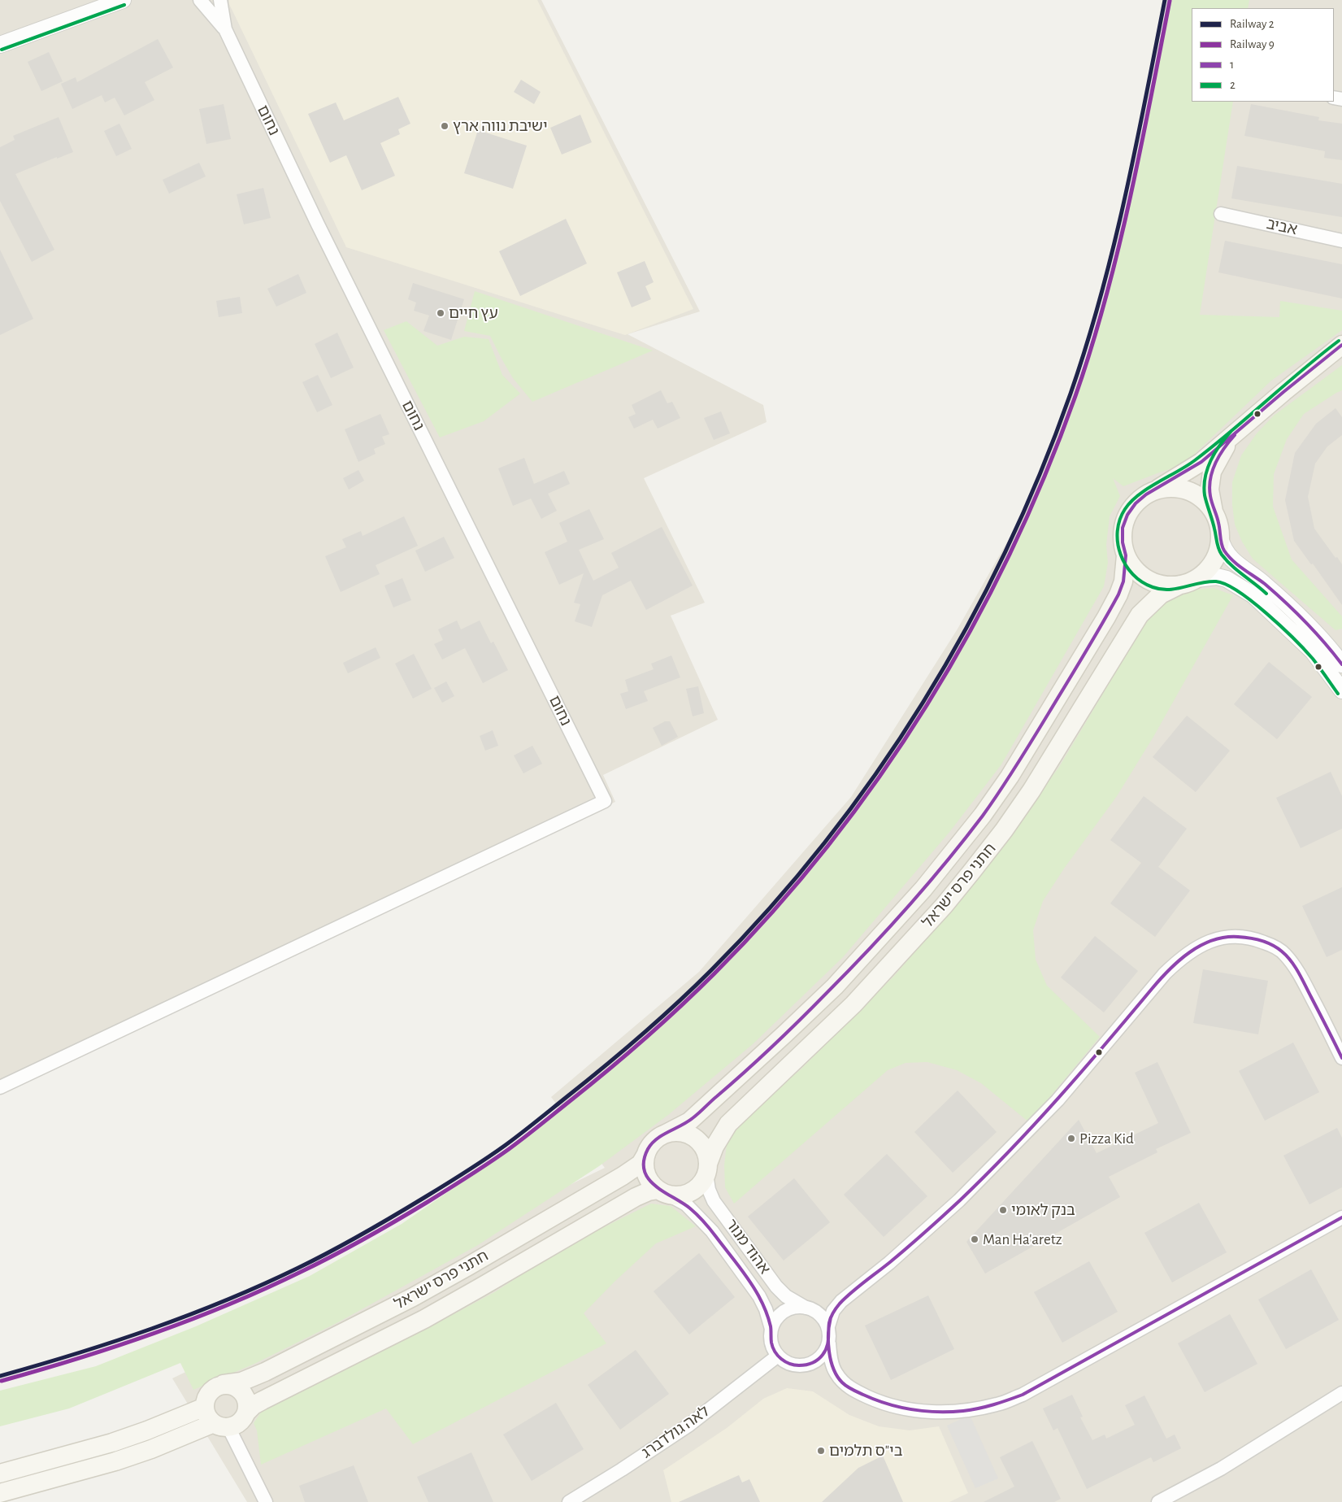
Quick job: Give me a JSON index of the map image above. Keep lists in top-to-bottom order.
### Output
{
  "streets": {
    "main road": ["חתני פרס ישראל"],
    "street": [
      "נחום",
      "אביב",
      "אהוד מנור",
      "לאה גולדברג"
    ]
  },
  "crossings": [
    ["חתני פרס ישראל", "אהוד מנור"],
    ["אהוד מנור", "לאה גולדברג"]
  ],
  "places": [
    "ישיבת נווה ארץ",
    "עץ חיים",
    "Pizza Kid",
    "בנק לאומי",
    "Man Ha'aretz",
    "בי\"ס תלמים"
  ],
  "lines": [
    "rail line 2",
    "rail line 9",
    "transit line 2",
    "transit line 1"
  ],
  "legend": [
    "Railway 2",
    "Railway 9",
    "1",
    "2"
  ]
}
